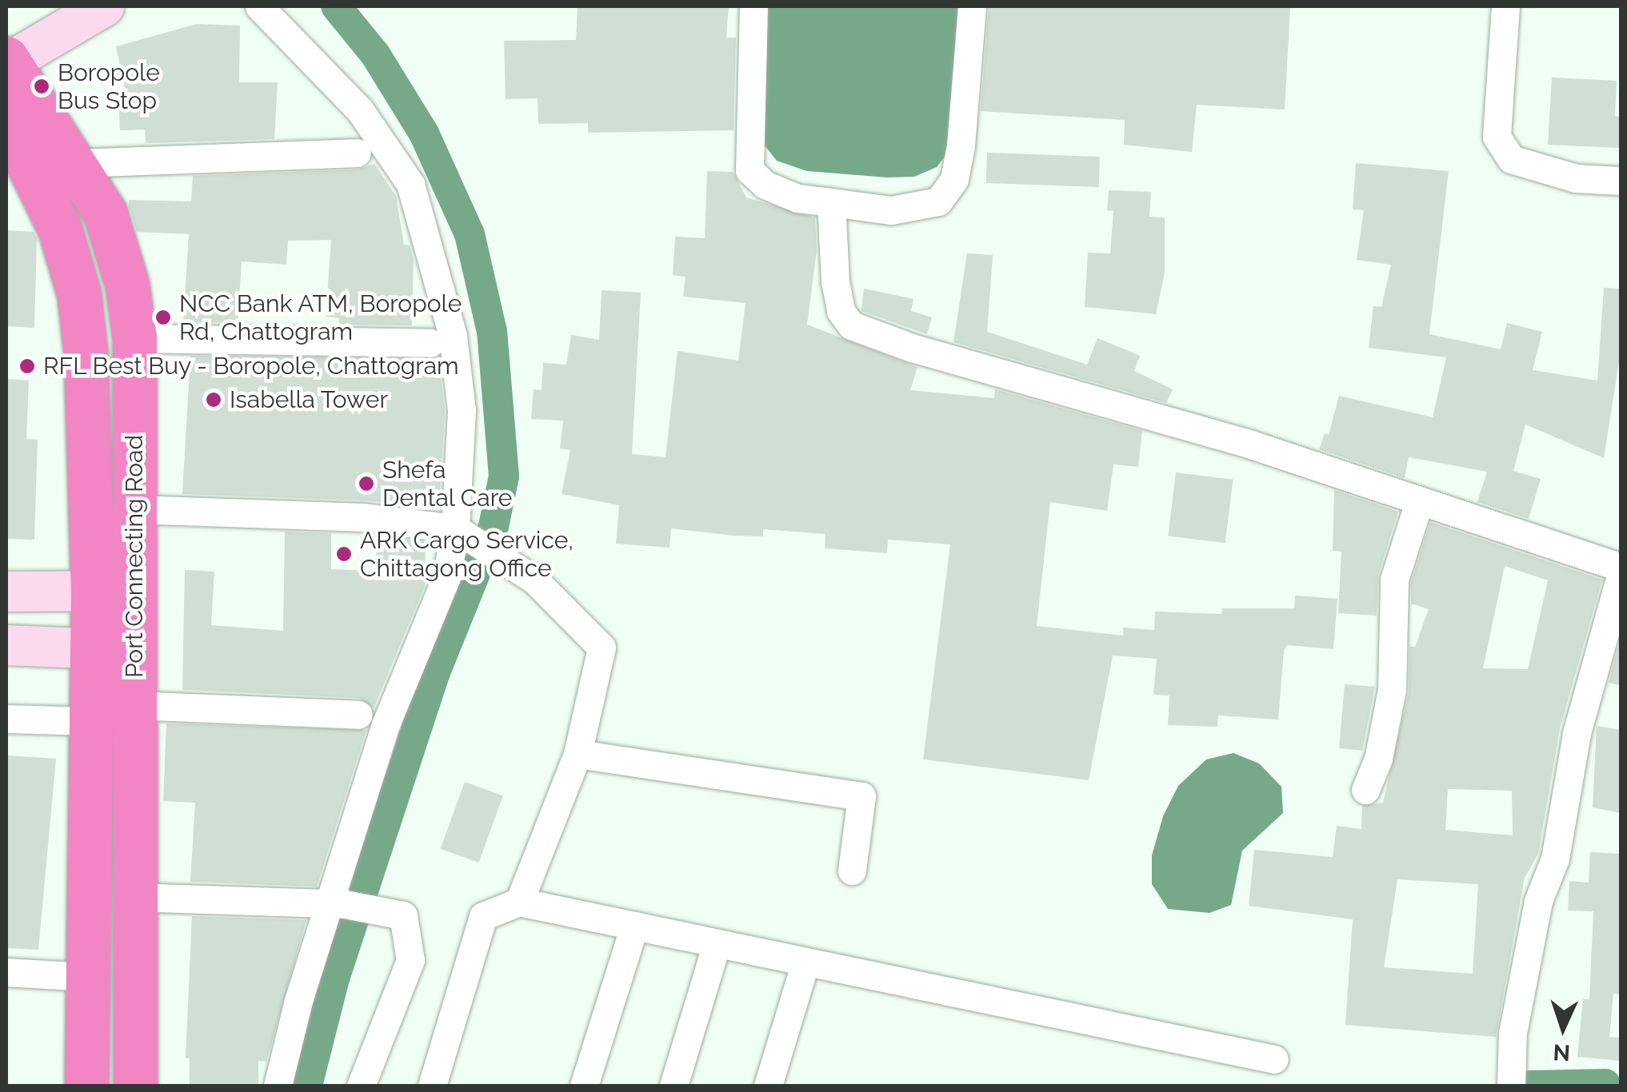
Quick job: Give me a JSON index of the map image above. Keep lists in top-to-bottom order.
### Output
{
  "streets": {
    "highway": ["Port Connecting Road"]
  },
  "places": [
    "Boropole Bus Stop",
    "NCC Bank ATM, Boropole Rd, Chattogram",
    "RFL Best Buy - Boropole, Chattogram",
    "Isabella Tower",
    "Shefa Dental Care",
    "ARK Cargo Service, Chittagong Office"
  ],
  "north": "bottom"
}
